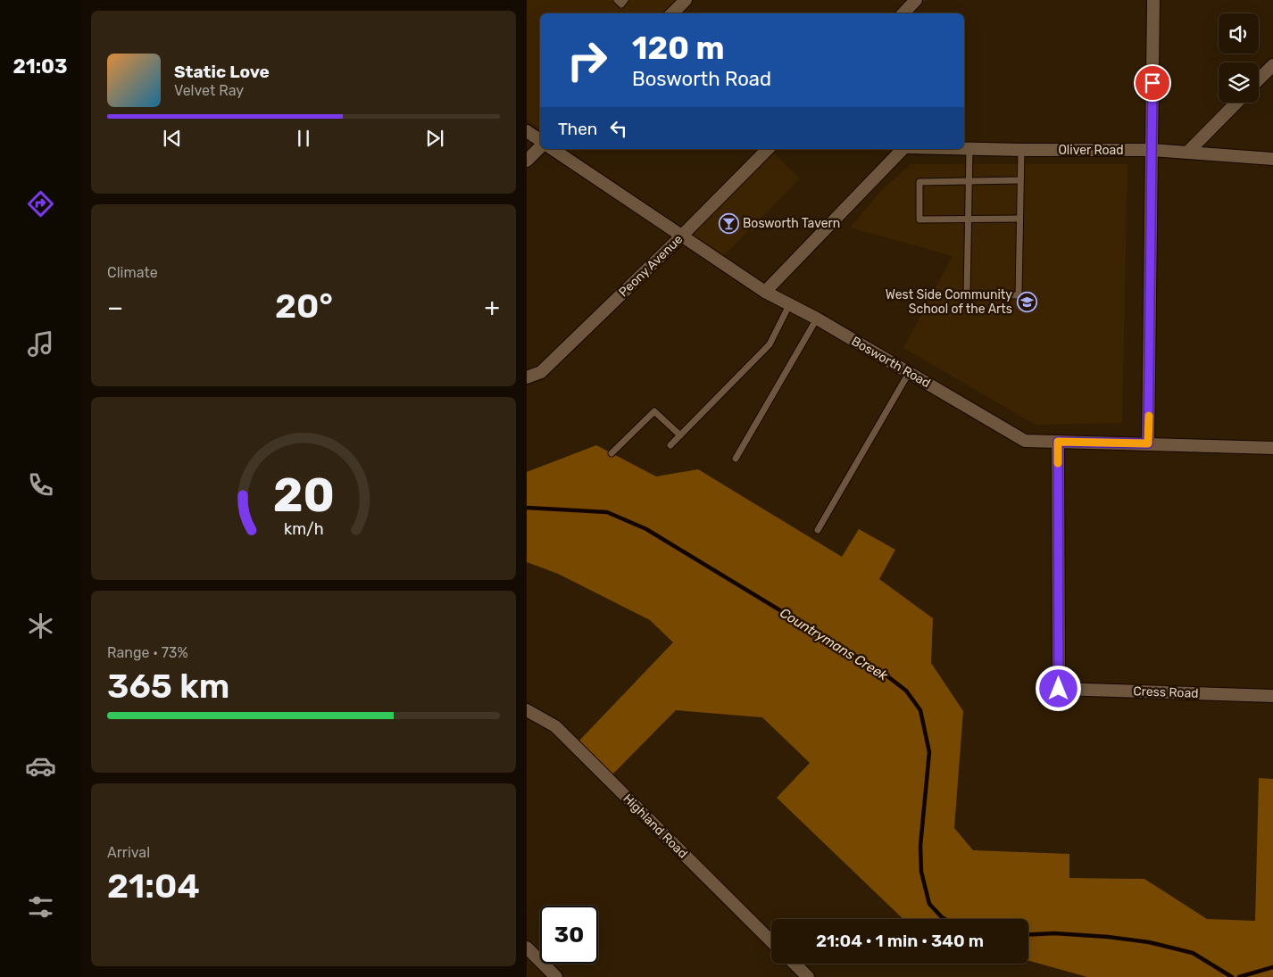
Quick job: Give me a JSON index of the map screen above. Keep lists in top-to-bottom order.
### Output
{
  "streets": {
    "street": [
      "Oliver Road",
      "Peony Avenue",
      "Bosworth Road",
      "Cress Road",
      "Highland Road"
    ]
  },
  "crossings": [
    ["Peony Avenue", "Bosworth Road"],
    ["Bosworth Road", "Cress Road"]
  ],
  "water": ["Countrymans Creek"],
  "places": {
    "bar": ["Bosworth Tavern"],
    "school or university": ["West Side Community School of the Arts"]
  },
  "page": {
    "tabs": "21:03",
    "turn": ["120 m", "Bosworth Road"],
    "song": ["Static Love", "Velvet Ray"],
    "then": "Then",
    "tile": [
      "Climate",
      ["Range · 73%", "365 km"],
      ["Arrival", "21:04"]
    ],
    "heat": ["−", "20°", "+"],
    "limit": "30",
    "trip": "21:04 · 1 min · 340 m",
    "gauge": ["20", "km/h"]
  }
}
